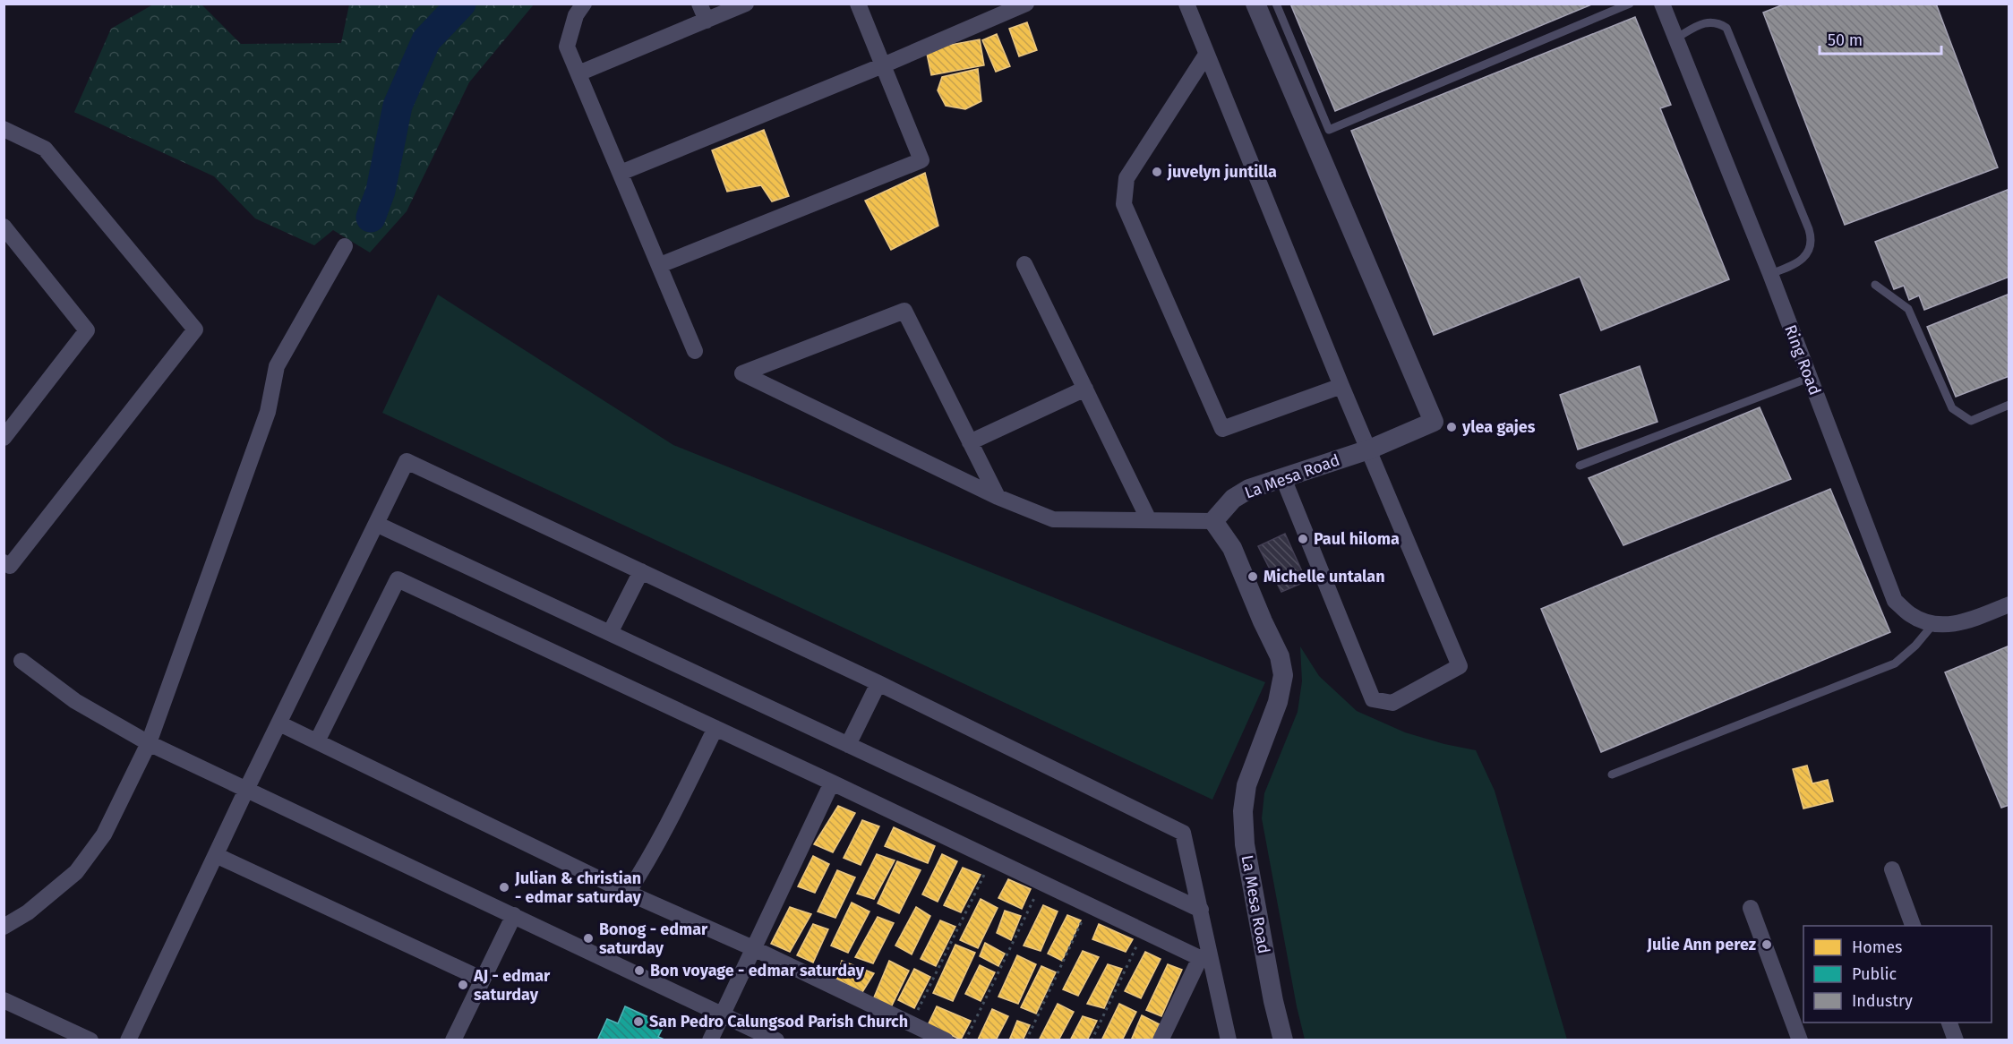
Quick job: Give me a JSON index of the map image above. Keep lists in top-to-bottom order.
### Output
{
  "streets": {
    "street": ["Ring Road", "La Mesa Road"]
  },
  "places": [
    "juvelyn juntilla",
    "ylea gajes",
    "Paul hiloma",
    "Michelle untalan",
    "Julian & christian - edmar saturday",
    "Bonog - edmar saturday",
    "Julie Ann perez",
    "Bon voyage - edmar saturday",
    "AJ - edmar saturday",
    "San Pedro Calungsod Parish Church"
  ],
  "legend": ["Homes", "Public", "Industry"],
  "scale_bar": "50 m"
}
